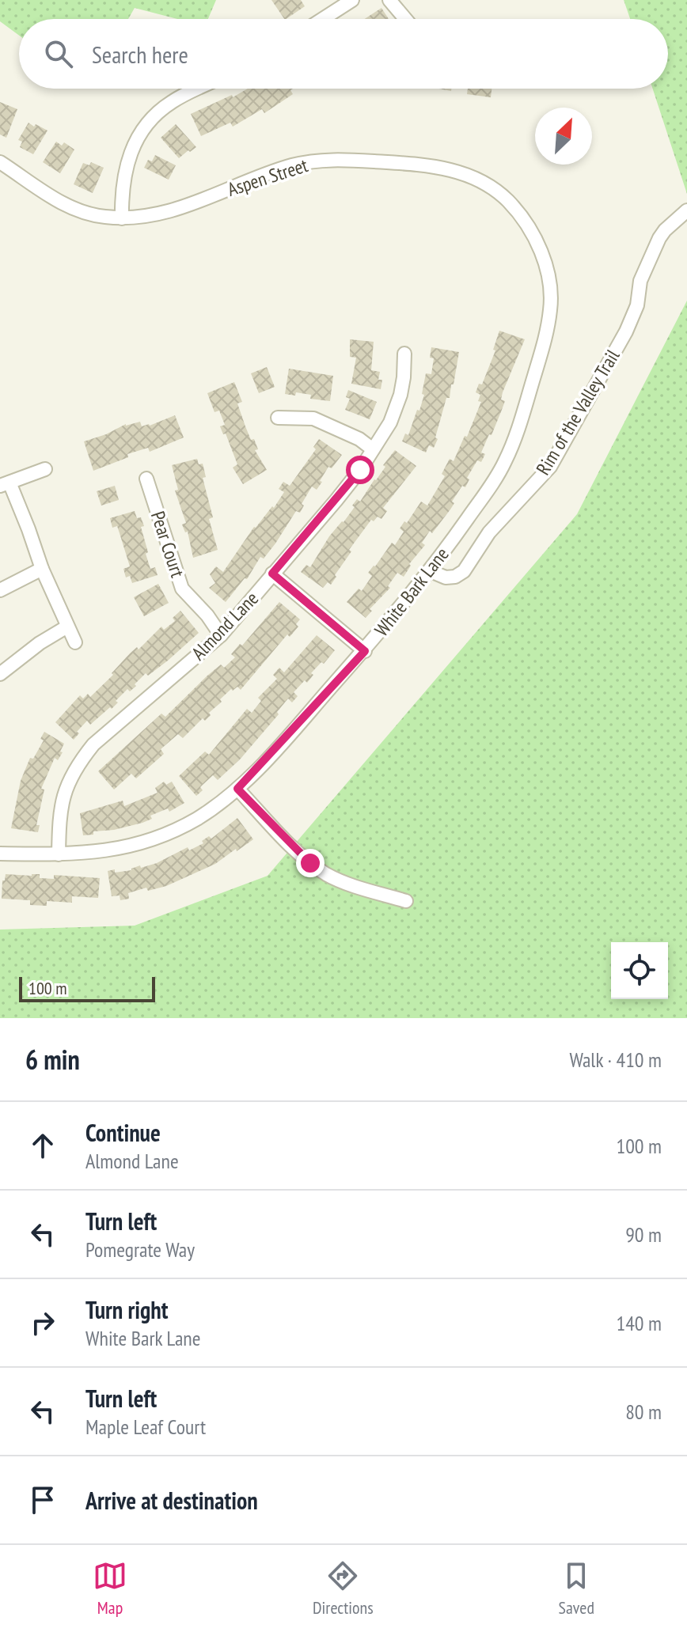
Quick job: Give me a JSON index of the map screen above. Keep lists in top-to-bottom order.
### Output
{
  "streets": {
    "street": [
      "Aspen Street",
      "Rim of the Valley Trail",
      "Pear Court",
      "White Bark Lane",
      "Almond Lane"
    ]
  },
  "crossings": [
    ["Aspen Street", "White Bark Lane"],
    ["Rim of the Valley Trail", "White Bark Lane"],
    ["Pear Court", "Almond Lane"],
    ["White Bark Lane", "Almond Lane"]
  ],
  "scale_bar": "100 m",
  "north": "top right",
  "page": {
    "search": "Search here",
    "scale": "100 m",
    "heading": ["6 min", "Walk · 410 m"],
    "list": [
      ["Continue", "Almond Lane", "100 m"],
      ["Turn left", "Pomegrate Way", "90 m"],
      ["Turn right", "White Bark Lane", "140 m"],
      ["Turn left", "Maple Leaf Court", "80 m"],
      "Arrive at destination"
    ],
    "nav": ["Map", "Directions", "Saved"]
  }
}
